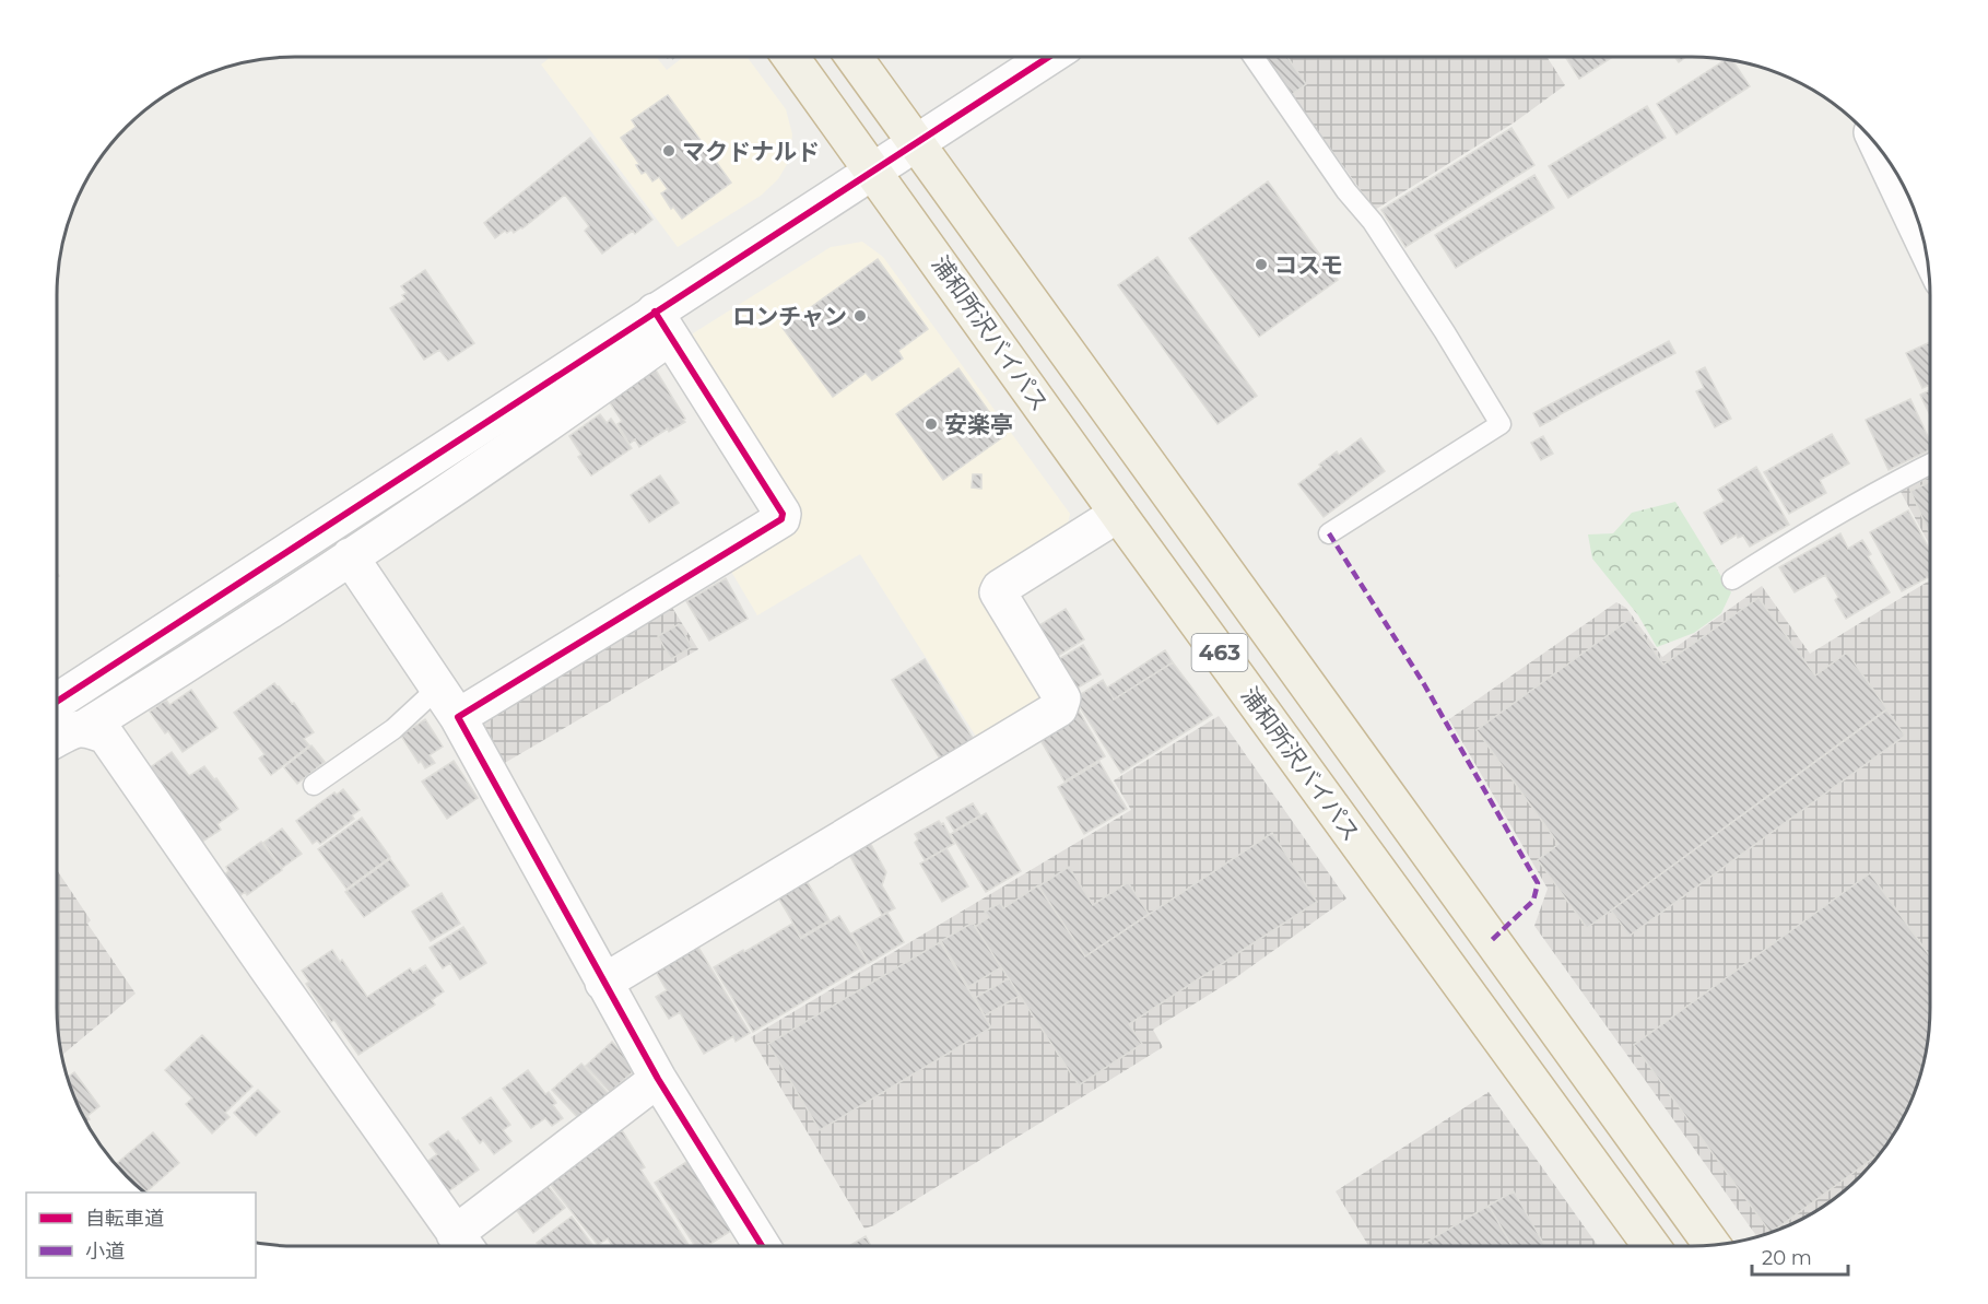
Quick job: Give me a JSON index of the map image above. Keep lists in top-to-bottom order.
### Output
{
  "streets": {
    "highway": ["浦和所沢バイパス", "463"]
  },
  "places": [
    "マクドナルド",
    "コスモ",
    "ロンチャン",
    "安楽亭"
  ],
  "legend": ["自転車道", "小道"],
  "scale_bar": "20 m"
}
